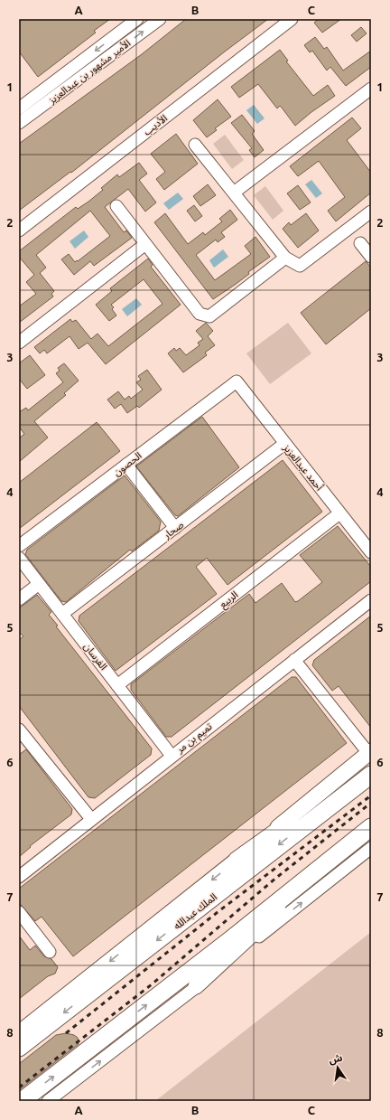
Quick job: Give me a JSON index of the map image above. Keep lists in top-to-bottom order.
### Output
{
  "streets": {
    "highway": ["الملك عبدالله"],
    "street": [
      "الأمير مشهور بن عبدالعزيز",
      "الأديب",
      "الحصون",
      "أحمد عبدالعزيز",
      "صحار",
      "الربيع",
      "الفرسان",
      "تميم بن مر"
    ]
  },
  "crossings": [
    ["الحصون", "أحمد عبدالعزيز"],
    ["أحمد عبدالعزيز", "صحار"],
    ["أحمد عبدالعزيز", "الربيع"],
    ["صحار", "الفرسان"],
    ["الربيع", "الفرسان"],
    ["الفرسان", "تميم بن مر"]
  ],
  "north": "top",
  "grid": {
    "columns": ["A", "B", "C"],
    "rows": [
      "1",
      "2",
      "3",
      "4",
      "5",
      "6",
      "7",
      "8"
    ]
  }
}
